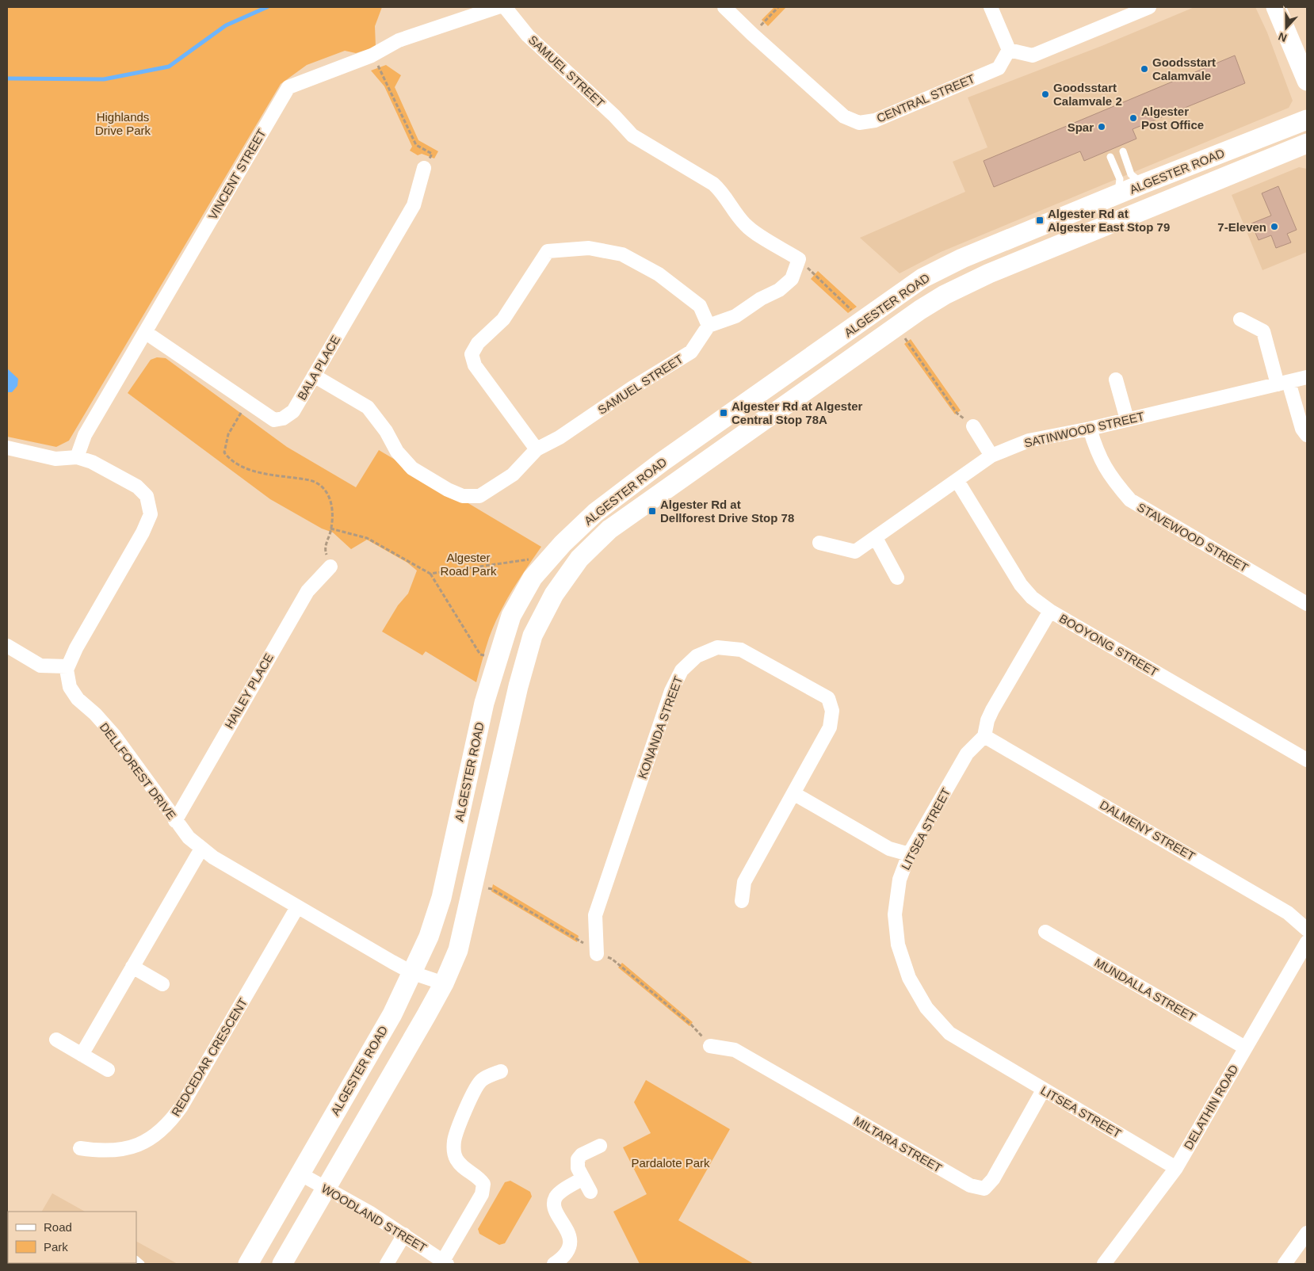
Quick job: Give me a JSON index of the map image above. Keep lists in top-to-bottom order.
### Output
{
  "streets": {
    "main road": ["ALGESTER ROAD"],
    "street": [
      "SAMUEL STREET",
      "CENTRAL STREET",
      "VINCENT STREET",
      "BALA PLACE",
      "SATINWOOD STREET",
      "STAVEWOOD STREET",
      "BOOYONG STREET",
      "HAILEY PLACE",
      "KONANDA STREET",
      "DELLFOREST DRIVE",
      "LITSEA STREET",
      "DALMENY STREET",
      "MUNDALLA STREET",
      "REDCEDAR CRESCENT",
      "DELATHIN ROAD",
      "MILTARA STREET",
      "WOODLAND STREET"
    ]
  },
  "crossings": [
    ["SAMUEL STREET", "BALA PLACE"],
    ["ALGESTER ROAD", "DELLFOREST DRIVE"],
    ["ALGESTER ROAD", "WOODLAND STREET"],
    ["VINCENT STREET", "BALA PLACE"],
    ["SATINWOOD STREET", "STAVEWOOD STREET"],
    ["SATINWOOD STREET", "BOOYONG STREET"],
    ["HAILEY PLACE", "DELLFOREST DRIVE"],
    ["DELLFOREST DRIVE", "REDCEDAR CRESCENT"],
    ["LITSEA STREET", "DALMENY STREET"],
    ["LITSEA STREET", "DELATHIN ROAD"],
    ["LITSEA STREET", "MILTARA STREET"],
    ["MUNDALLA STREET", "DELATHIN ROAD"]
  ],
  "parks": ["Highlands Drive Park", "Algester Road Park", "Pardalote Park"],
  "places": {
    "other": [
      "Goodsstart Calamvale",
      "Goodsstart Calamvale 2",
      "Algester Post Office",
      "Spar",
      "7-Eleven"
    ],
    "transit": ["Algester Rd at Algester East Stop 79", "Algester Rd at Algester Central Stop 78A", "Algester Rd at Dellforest Drive Stop 78"]
  },
  "legend": ["Road", "Park"],
  "north": "bottom"
}
